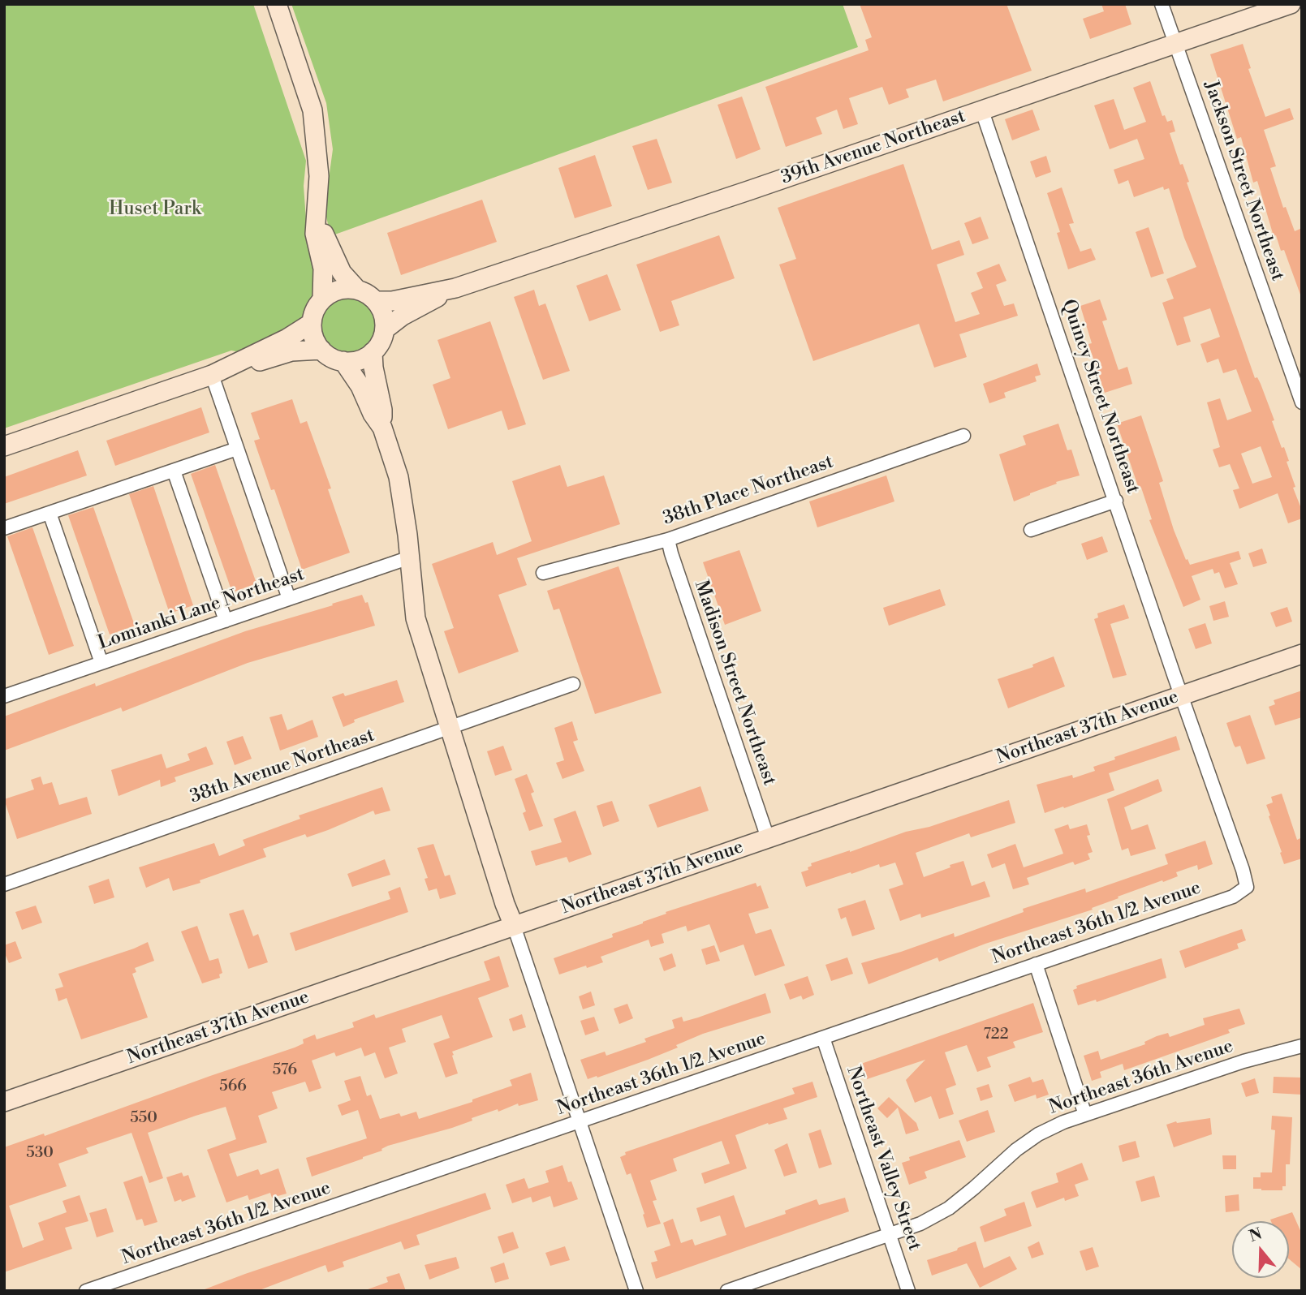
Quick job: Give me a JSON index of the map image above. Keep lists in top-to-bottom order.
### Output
{
  "streets": {
    "street": [
      "39th Avenue Northeast",
      "Jackson Street Northeast",
      "Quincy Street Northeast",
      "38th Place Northeast",
      "Lomianki Lane Northeast",
      "Madison Street Northeast",
      "Northeast 37th Avenue",
      "38th Avenue Northeast",
      "Northeast 36th 1/2 Avenue",
      "Northeast 36th Avenue",
      "Northeast Valley Street"
    ]
  },
  "crossings": [
    ["39th Avenue Northeast", "Jackson Street Northeast"],
    ["39th Avenue Northeast", "Quincy Street Northeast"],
    ["Quincy Street Northeast", "Northeast 37th Avenue"],
    ["Quincy Street Northeast", "Northeast 36th 1/2 Avenue"],
    ["38th Place Northeast", "Madison Street Northeast"],
    ["Madison Street Northeast", "Northeast 37th Avenue"],
    ["Northeast 36th 1/2 Avenue", "Northeast Valley Street"],
    ["Northeast 36th Avenue", "Northeast Valley Street"]
  ],
  "parks": ["Huset Park"],
  "house_numbers": [
    "722",
    "576",
    "566",
    "550",
    "530"
  ],
  "north": "top"
}
